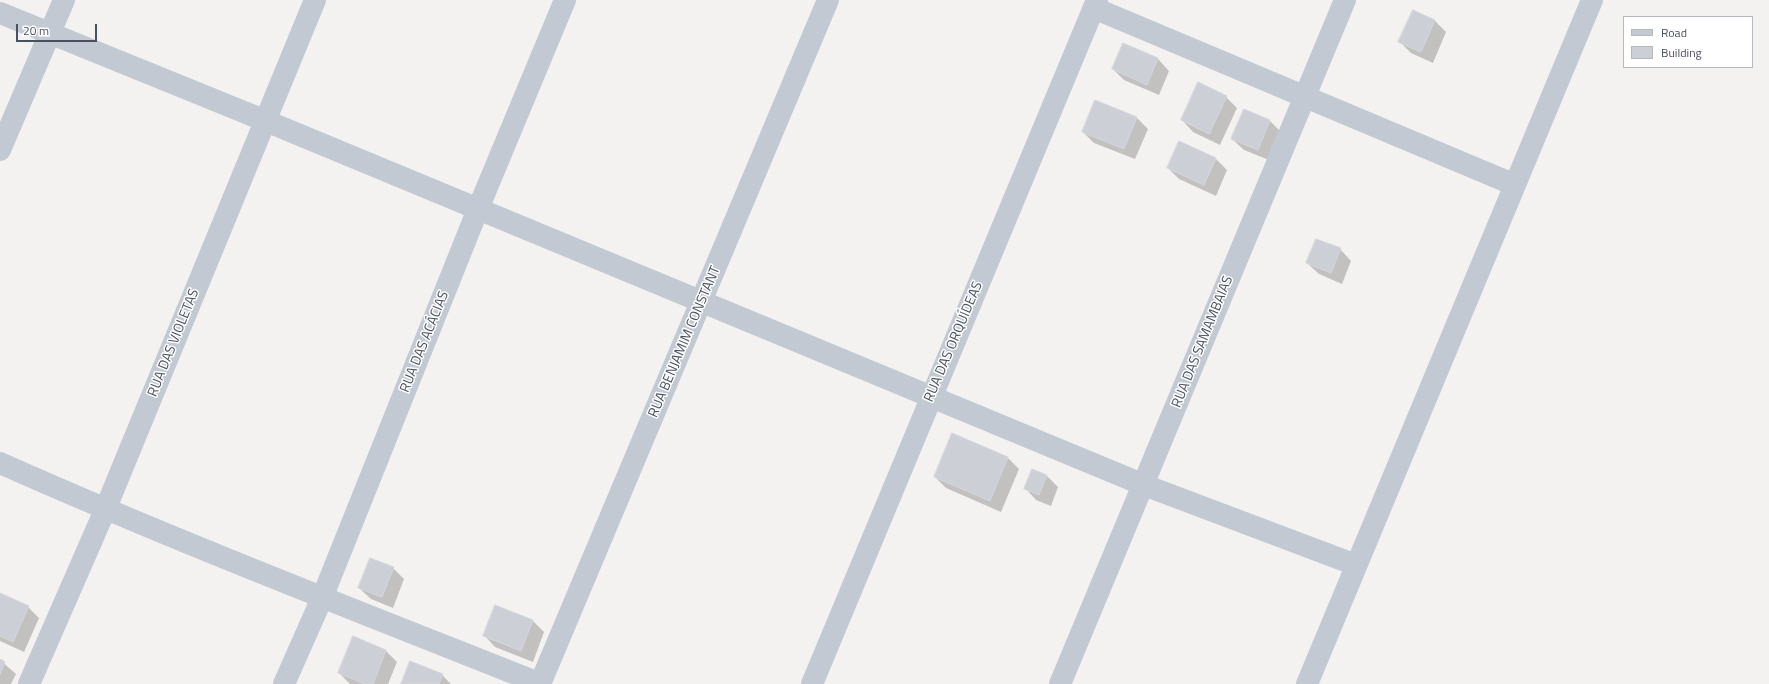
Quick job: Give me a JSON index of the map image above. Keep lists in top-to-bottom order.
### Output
{
  "streets": {
    "street": [
      "RUA DAS ACÁCIAS",
      "RUA BENJAMIM CONSTANT",
      "RUA DAS ORQUÍDEAS",
      "RUA DAS SAMAMBAIAS",
      "RUA DAS VIOLETAS"
    ]
  },
  "legend": ["Road", "Building"],
  "scale_bar": "20 m"
}
